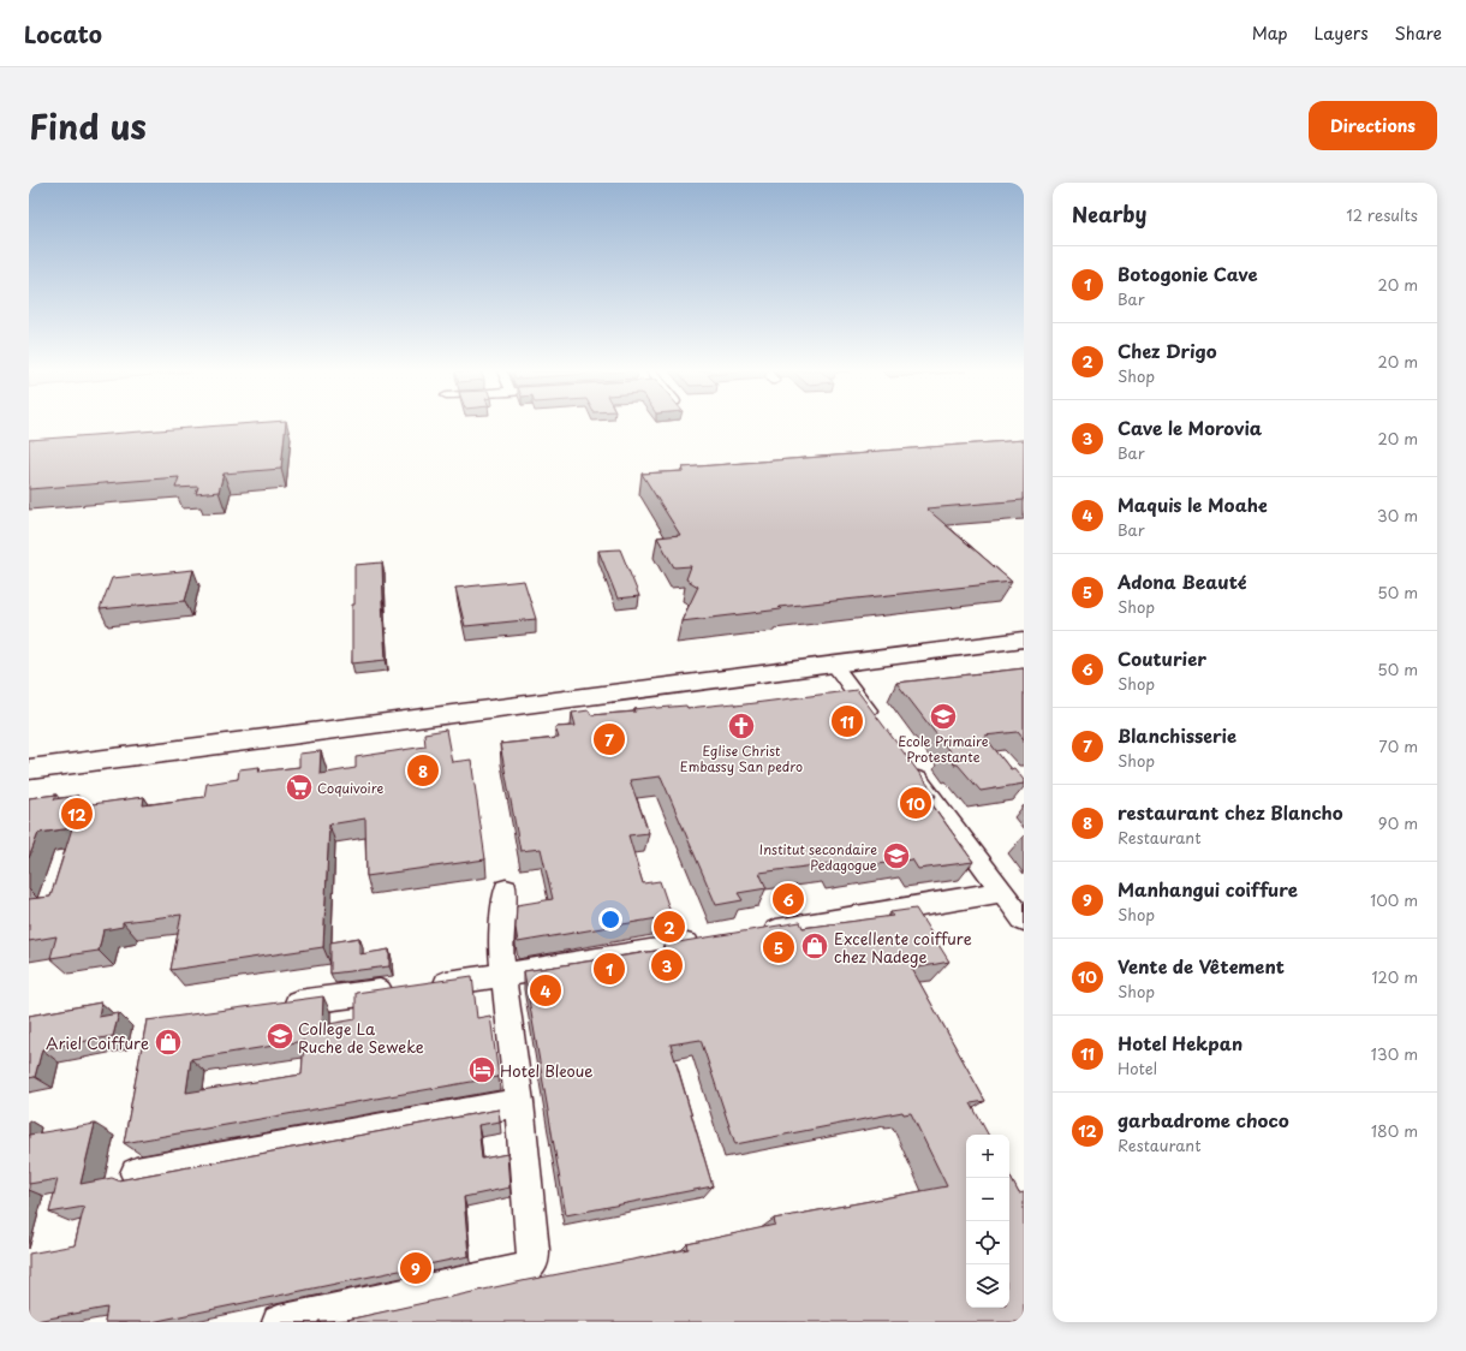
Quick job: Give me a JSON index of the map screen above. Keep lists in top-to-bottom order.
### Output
{
  "places": {
    "school or university": ["Ecole Primaire Protestante", "Institut secondaire Pedagogue", "College La Ruche de Seweke"],
    "church": ["Eglise Christ Embassy San pedro"],
    "supermarket": ["Coquivoire"],
    "shop": ["Excellente coiffure chez Nadege", "Ariel Coiffure"],
    "hotel": ["Hotel Bleoue"]
  },
  "page": {
    "header": "Locato",
    "nav": ["Map", "Layers", "Share"],
    "title": "Find us",
    "buttons": "Directions",
    "heading": ["Nearby", "12 results"],
    "list": [
      {
        "mark": "1",
        "name": "Botogonie Cave",
        "note": "Bar",
        "value": "20 m"
      },
      {
        "mark": "2",
        "name": "Chez Drigo",
        "note": "Shop",
        "value": "20 m"
      },
      {
        "mark": "3",
        "name": "Cave le Morovia",
        "note": "Bar",
        "value": "20 m"
      },
      {
        "mark": "4",
        "name": "Maquis le Moahe",
        "note": "Bar",
        "value": "30 m"
      },
      {
        "mark": "5",
        "name": "Adona Beauté",
        "note": "Shop",
        "value": "50 m"
      },
      {
        "mark": "6",
        "name": "Couturier",
        "note": "Shop",
        "value": "50 m"
      },
      {
        "mark": "7",
        "name": "Blanchisserie",
        "note": "Shop",
        "value": "70 m"
      },
      {
        "mark": "8",
        "name": "restaurant chez Blancho",
        "note": "Restaurant",
        "value": "90 m"
      },
      {
        "mark": "9",
        "name": "Manhangui coiffure",
        "note": "Shop",
        "value": "100 m"
      },
      {
        "mark": "10",
        "name": "Vente de Vêtement",
        "note": "Shop",
        "value": "120 m"
      },
      {
        "mark": "11",
        "name": "Hotel Hekpan",
        "note": "Hotel",
        "value": "130 m"
      },
      {
        "mark": "12",
        "name": "garbadrome choco",
        "note": "Restaurant",
        "value": "180 m"
      }
    ],
    "pins": [
      "11",
      "7",
      "8",
      "10",
      "12",
      "6",
      "2",
      "5",
      "3",
      "1",
      "4",
      "9"
    ],
    "map_buttons": ["+", "−"]
  }
}
